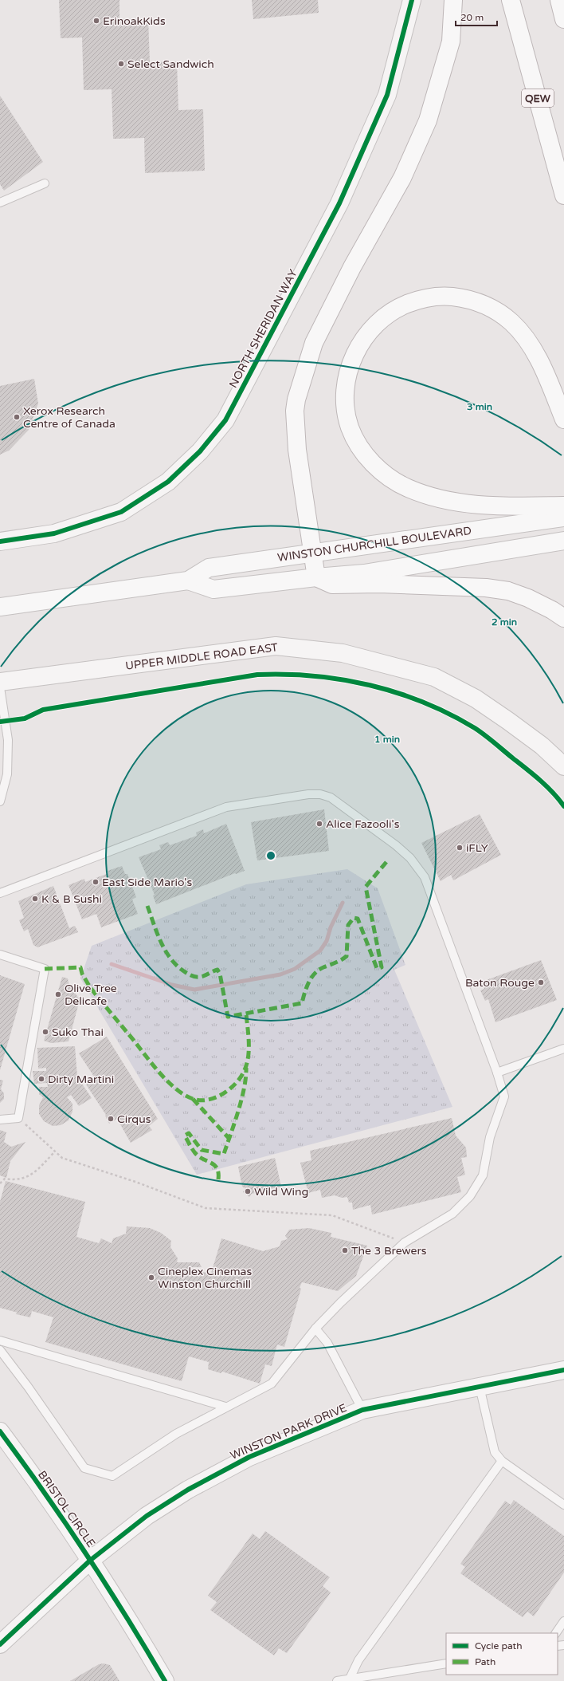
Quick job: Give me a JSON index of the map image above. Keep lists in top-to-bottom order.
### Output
{
  "streets": {
    "main road": ["QEW", "WINSTON CHURCHILL BOULEVARD"],
    "street": [
      "NORTH SHERIDAN WAY",
      "UPPER MIDDLE ROAD EAST",
      "WINSTON PARK DRIVE",
      "BRISTOL CIRCLE"
    ]
  },
  "crossings": [
    ["WINSTON PARK DRIVE", "BRISTOL CIRCLE"]
  ],
  "places": [
    "ErinoakKids",
    "Select Sandwich",
    "Xerox Research Centre of Canada",
    "Alice Fazooli's",
    "iFLY",
    "East Side Mario's",
    "K & B Sushi",
    "Baton Rouge",
    "Olive Tree Delicafe",
    "Suko Thai",
    "Dirty Martini",
    "Cirqus",
    "Wild Wing",
    "The 3 Brewers",
    "Cineplex Cinemas Winston Churchill"
  ],
  "legend": ["Cycle path", "Path"],
  "scale_bar": "20 m",
  "rings": ["3 min", "2 min", "1 min"]
}
